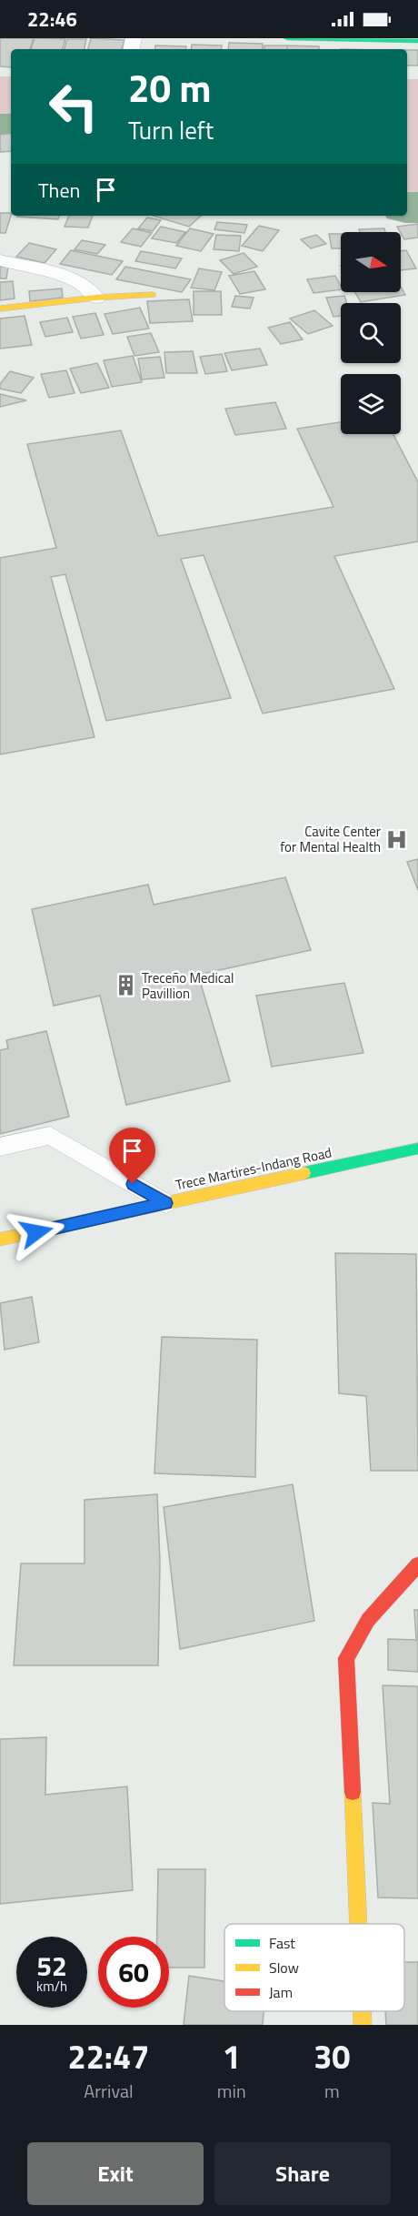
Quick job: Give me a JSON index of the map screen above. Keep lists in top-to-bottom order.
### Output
{
  "streets": {
    "street": ["Trece Martires-Indang Road"]
  },
  "places": {
    "hospital": ["Cavite Center for Mental Health"],
    "building": ["Treceño Medical Pavillion"]
  },
  "legend": ["Fast", "Slow", "Jam"],
  "north": "right",
  "page": {
    "status": "22:46",
    "turn": ["20 m", "Turn left"],
    "then": "Then",
    "speed": "52 km/h",
    "limit": "60",
    "eta": [
      "22:47",
      "Arrival",
      "1",
      "min",
      "30",
      "m"
    ],
    "buttons": ["Exit", "Share"]
  }
}
